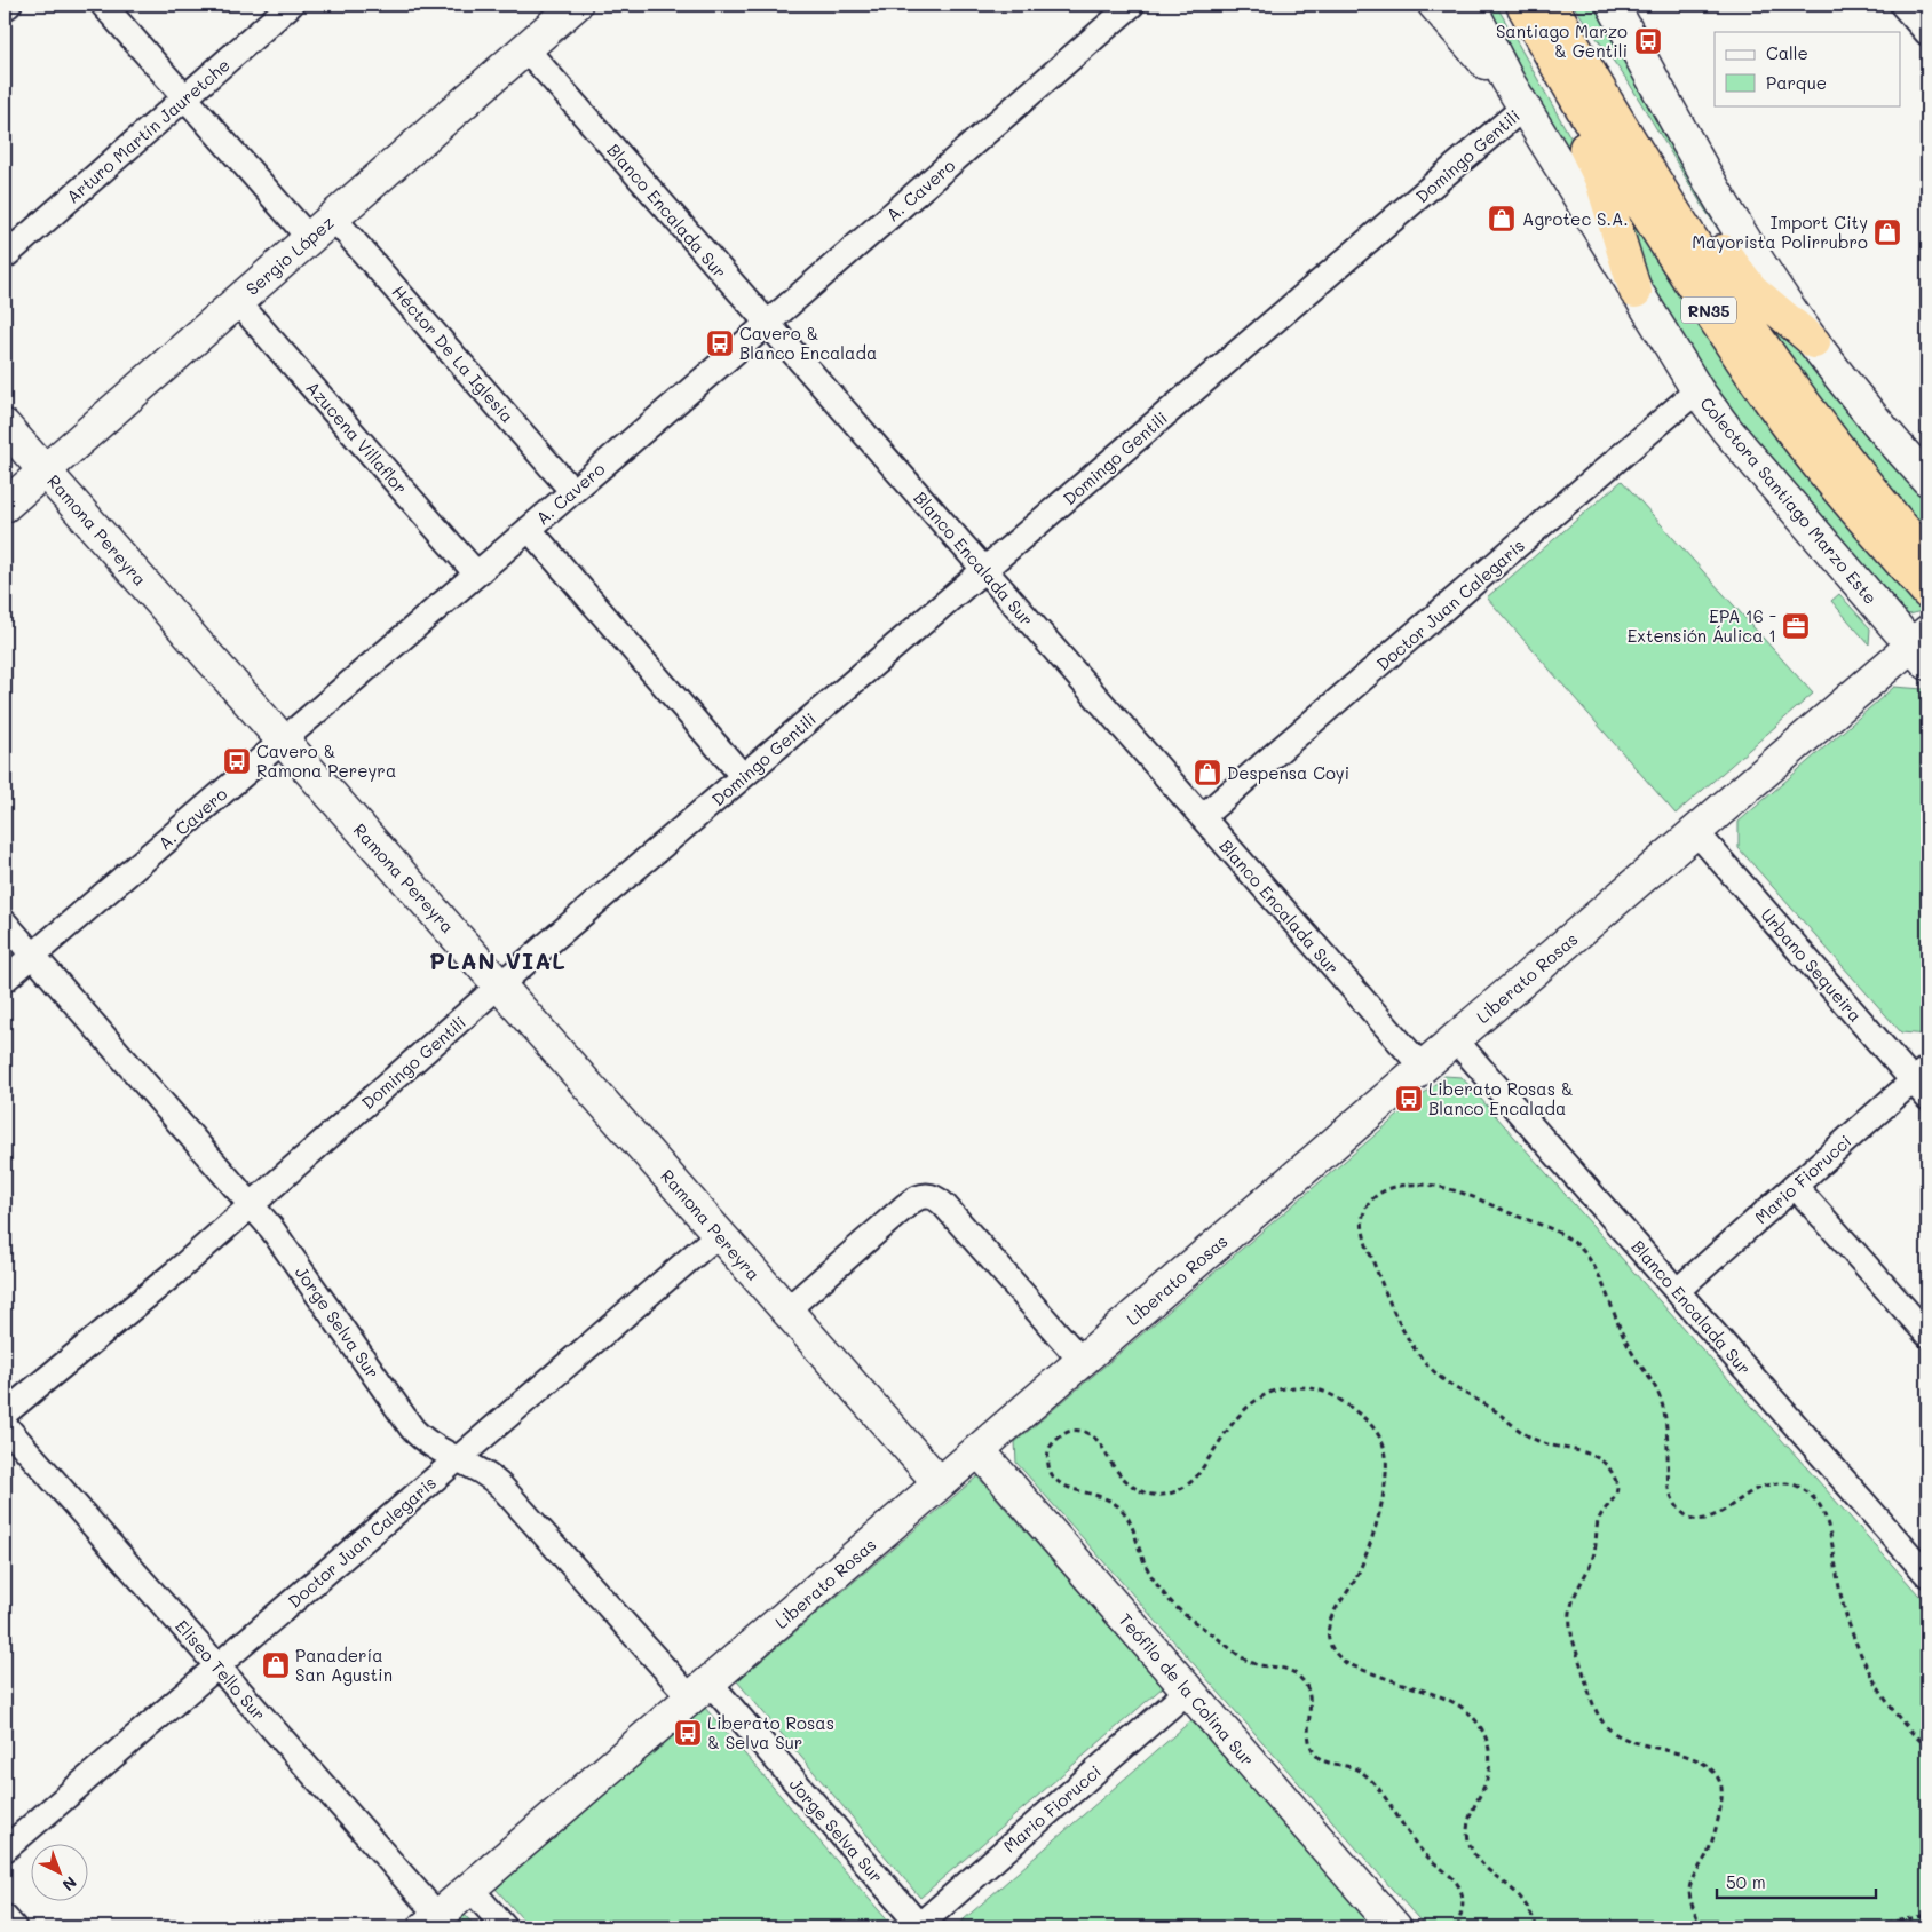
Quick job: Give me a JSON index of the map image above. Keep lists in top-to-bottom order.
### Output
{
  "streets": {
    "highway": ["RN35"],
    "street": [
      "Arturo Martín Jauretche",
      "Domingo Gentili",
      "A. Cavero",
      "Blanco Encalada Sur",
      "Sergio López",
      "Héctor De La Iglesia",
      "Azucena Villaflor",
      "Colectora Santiago Marzo Este",
      "Ramona Pereyra",
      "Doctor Juan Calegaris",
      "Urbano Sequeira",
      "Liberato Rosas",
      "Mario Fiorucci",
      "Jorge Selva Sur",
      "Eliseo Tello Sur",
      "Teófilo de la Colina Sur"
    ]
  },
  "crossings": [
    ["Domingo Gentili", "Blanco Encalada Sur"],
    ["Domingo Gentili", "Colectora Santiago Marzo Este"],
    ["Domingo Gentili", "Ramona Pereyra"],
    ["Domingo Gentili", "Jorge Selva Sur"],
    ["A. Cavero", "Blanco Encalada Sur"],
    ["A. Cavero", "Héctor De La Iglesia"],
    ["A. Cavero", "Azucena Villaflor"],
    ["A. Cavero", "Ramona Pereyra"],
    ["A. Cavero", "Jorge Selva Sur"],
    ["Blanco Encalada Sur", "Sergio López"],
    ["Blanco Encalada Sur", "Doctor Juan Calegaris"],
    ["Blanco Encalada Sur", "Liberato Rosas"],
    ["Blanco Encalada Sur", "Mario Fiorucci"],
    ["Sergio López", "Héctor De La Iglesia"],
    ["Sergio López", "Azucena Villaflor"],
    ["Sergio López", "Ramona Pereyra"],
    ["Colectora Santiago Marzo Este", "Doctor Juan Calegaris"],
    ["Colectora Santiago Marzo Este", "Liberato Rosas"],
    ["Ramona Pereyra", "Doctor Juan Calegaris"],
    ["Ramona Pereyra", "Liberato Rosas"],
    ["Doctor Juan Calegaris", "Jorge Selva Sur"],
    ["Doctor Juan Calegaris", "Eliseo Tello Sur"],
    ["Urbano Sequeira", "Liberato Rosas"],
    ["Urbano Sequeira", "Mario Fiorucci"],
    ["Liberato Rosas", "Jorge Selva Sur"],
    ["Liberato Rosas", "Eliseo Tello Sur"],
    ["Liberato Rosas", "Teófilo de la Colina Sur"],
    ["Mario Fiorucci", "Jorge Selva Sur"],
    ["Mario Fiorucci", "Teófilo de la Colina Sur"]
  ],
  "districts": ["PLAN VIAL"],
  "places": {
    "bus stop": [
      "Santiago Marzo & Gentili",
      "Cavero & Blanco Encalada",
      "Cavero & Ramona Pereyra",
      "Liberato Rosas & Blanco Encalada",
      "Liberato Rosas & Selva Sur"
    ],
    "shop": [
      "Agrotec S.A.",
      "Import City Mayorista Polirrubro",
      "Despensa Coyi",
      "Panadería San Agustin"
    ],
    "office": ["EPA 16 - Extensión Áulica 1"]
  },
  "legend": ["Calle", "Parque"],
  "scale_bar": "50 m",
  "north": "bottom right"
}
